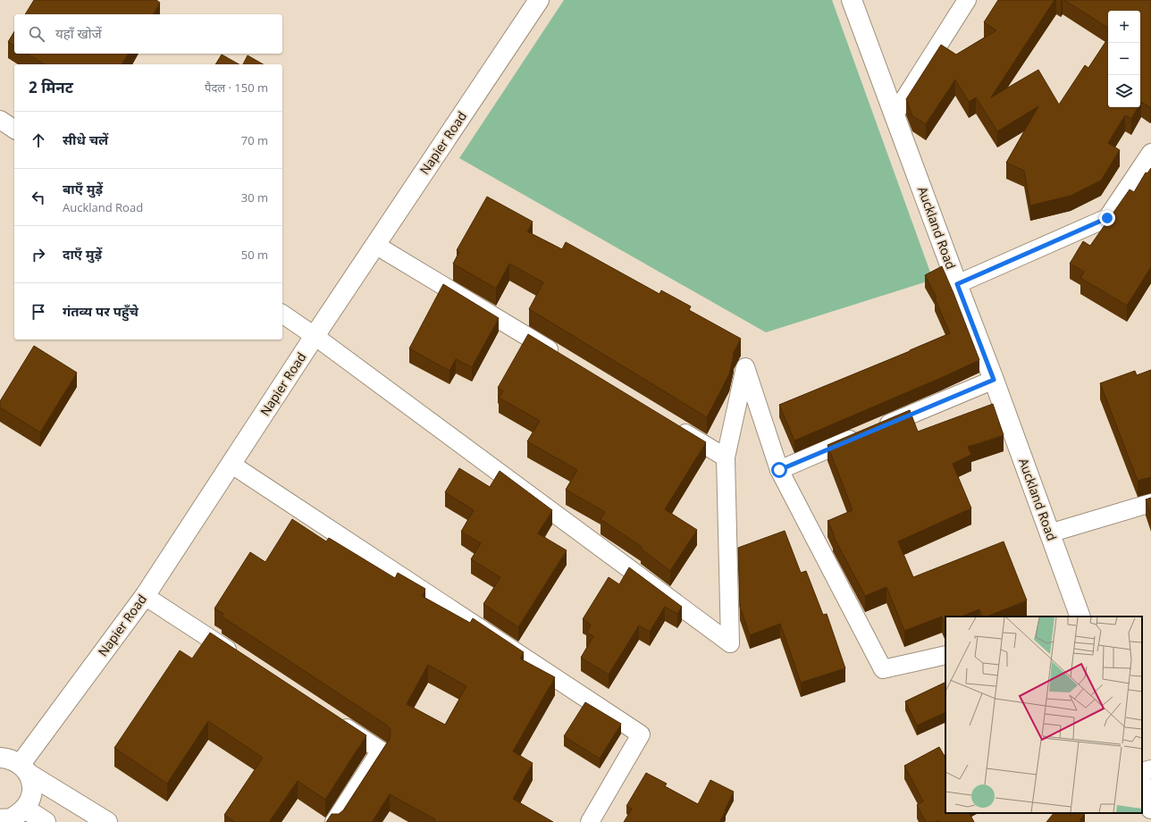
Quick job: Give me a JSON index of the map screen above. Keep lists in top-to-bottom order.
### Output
{
  "streets": {
    "street": ["Napier Road", "Auckland Road"]
  },
  "page": {
    "map_buttons": ["+", "−"],
    "search": "यहाँ खोजें",
    "heading": ["2 मिनट", "पैदल · 150 m"],
    "list": [
      ["सीधे चलें", "70 m"],
      ["बाएँ मुड़ें", "Auckland Road", "30 m"],
      ["दाएँ मुड़ें", "50 m"],
      "गंतव्य पर पहुँचे"
    ]
  }
}
